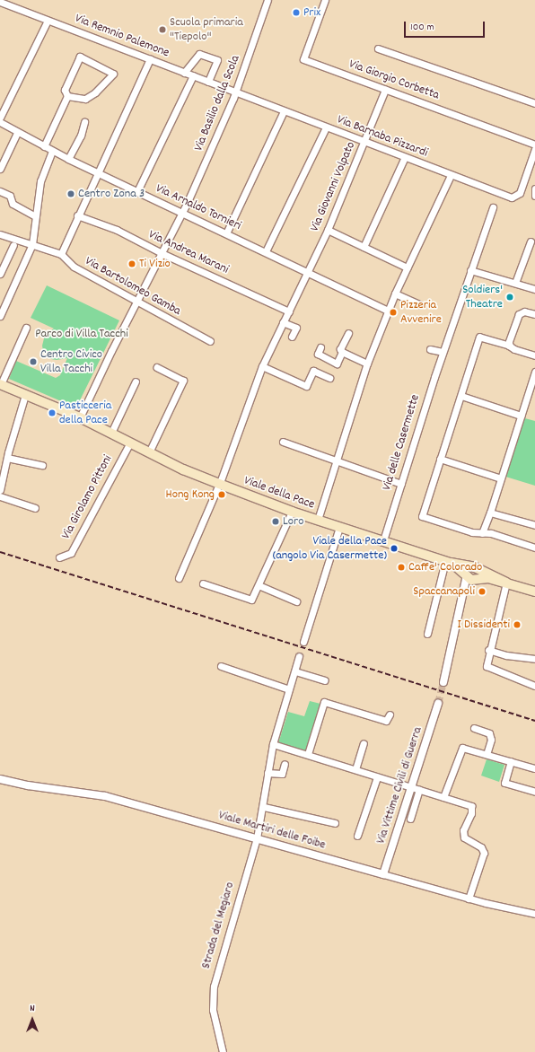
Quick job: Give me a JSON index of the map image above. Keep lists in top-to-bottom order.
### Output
{
  "streets": {
    "main road": ["Viale della Pace"],
    "street": [
      "Via Remnio Palemone",
      "Via Giorgio Corbetta",
      "Via Basilio dalla Scola",
      "Via Barnaba Pizzardi",
      "Via Giovanni Volpato",
      "Via Arnaldo Tornieri",
      "Via Andrea Marani",
      "Via Bartolomeo Gamba",
      "Via delle Casermette",
      "Via Girolamo Pittoni",
      "Via Vittime Civili di Guerra",
      "Viale Martiri delle Foibe",
      "Strada del Megiaro"
    ]
  },
  "crossings": [
    ["Via Remnio Palemone", "Via Basilio dalla Scola"],
    ["Via Remnio Palemone", "Via Barnaba Pizzardi"],
    ["Via Giorgio Corbetta", "Via Giovanni Volpato"],
    ["Via Basilio dalla Scola", "Via Barnaba Pizzardi"],
    ["Via Basilio dalla Scola", "Via Arnaldo Tornieri"],
    ["Via Basilio dalla Scola", "Via Andrea Marani"],
    ["Via Basilio dalla Scola", "Via Bartolomeo Gamba"],
    ["Via Basilio dalla Scola", "Viale della Pace"],
    ["Via Barnaba Pizzardi", "Via Giovanni Volpato"],
    ["Via Giovanni Volpato", "Via Arnaldo Tornieri"],
    ["Via Giovanni Volpato", "Via Andrea Marani"],
    ["Via Giovanni Volpato", "Viale della Pace"],
    ["Via delle Casermette", "Viale della Pace"],
    ["Viale della Pace", "Via Girolamo Pittoni"],
    ["Via Vittime Civili di Guerra", "Viale Martiri delle Foibe"],
    ["Viale Martiri delle Foibe", "Strada del Megiaro"]
  ],
  "parks": ["Parco di Villa Tacchi"],
  "places": [
    "Prix",
    "Scuola primaria \"Tiepolo\"",
    "Centro Zona 3",
    "Ti Vizio",
    "Soldiers' Theatre",
    "Pizzeria Avvenire",
    "Centro Civico Villa Tacchi",
    "Pasticceria della Pace",
    "Hong Kong",
    "Loro",
    "Viale della Pace (angolo Via Casermette)",
    "Caffe' Colorado",
    "Spaccanapoli",
    "I Dissidenti"
  ],
  "scale_bar": "100 m",
  "north": "top"
}
